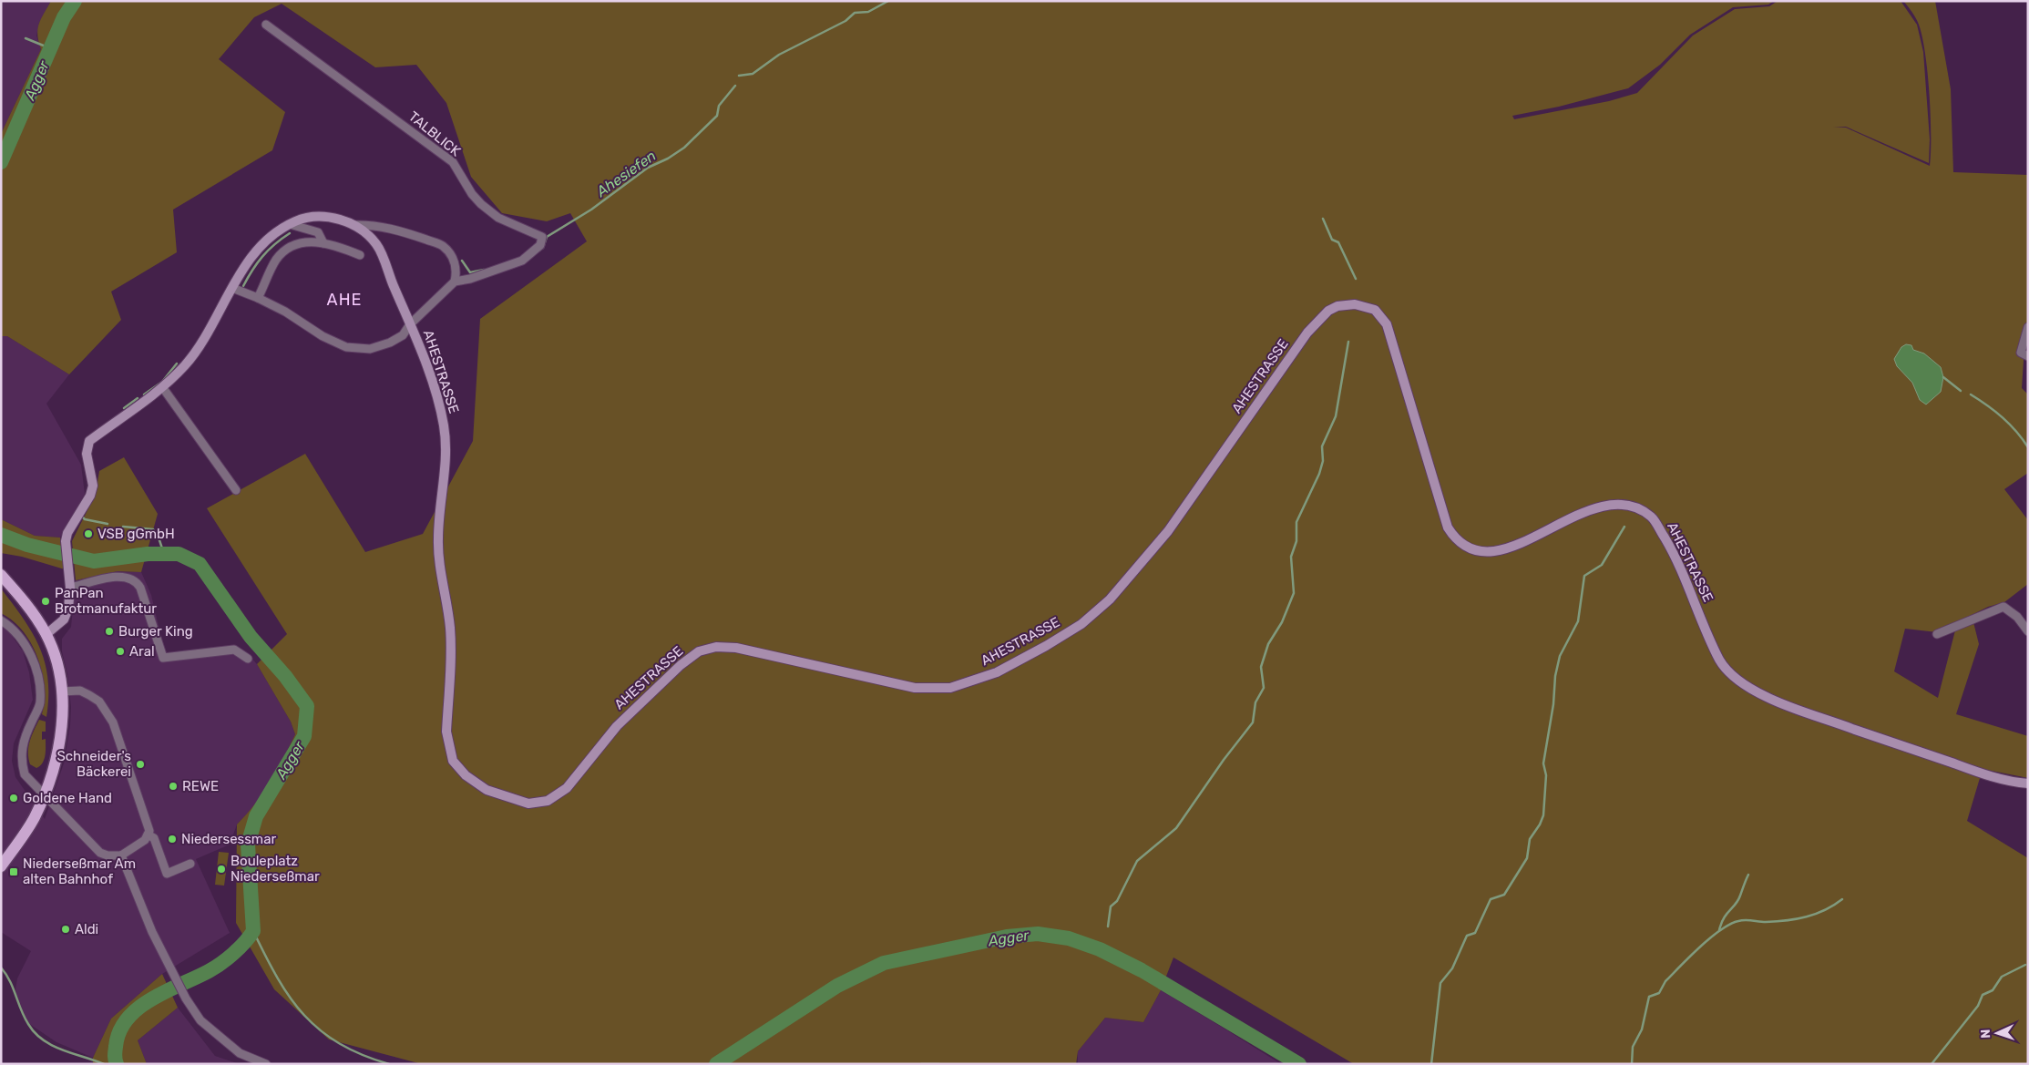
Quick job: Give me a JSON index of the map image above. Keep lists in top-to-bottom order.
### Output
{
  "streets": {
    "main road": ["AHESTRASSE"],
    "street": ["TALBLICK"]
  },
  "districts": ["AHE"],
  "water": ["Agger", "Ahesiefen"],
  "places": {
    "other": [
      "VSB gGmbH",
      "PanPan Brotmanufaktur",
      "Burger King",
      "Aral",
      "Schneider's Bäckerei",
      "REWE",
      "Goldene Hand",
      "Niedersessmar",
      "Bouleplatz Niederseßmar",
      "Aldi"
    ],
    "transit": ["Niederseßmar Am alten Bahnhof"]
  },
  "north": "left"
}
